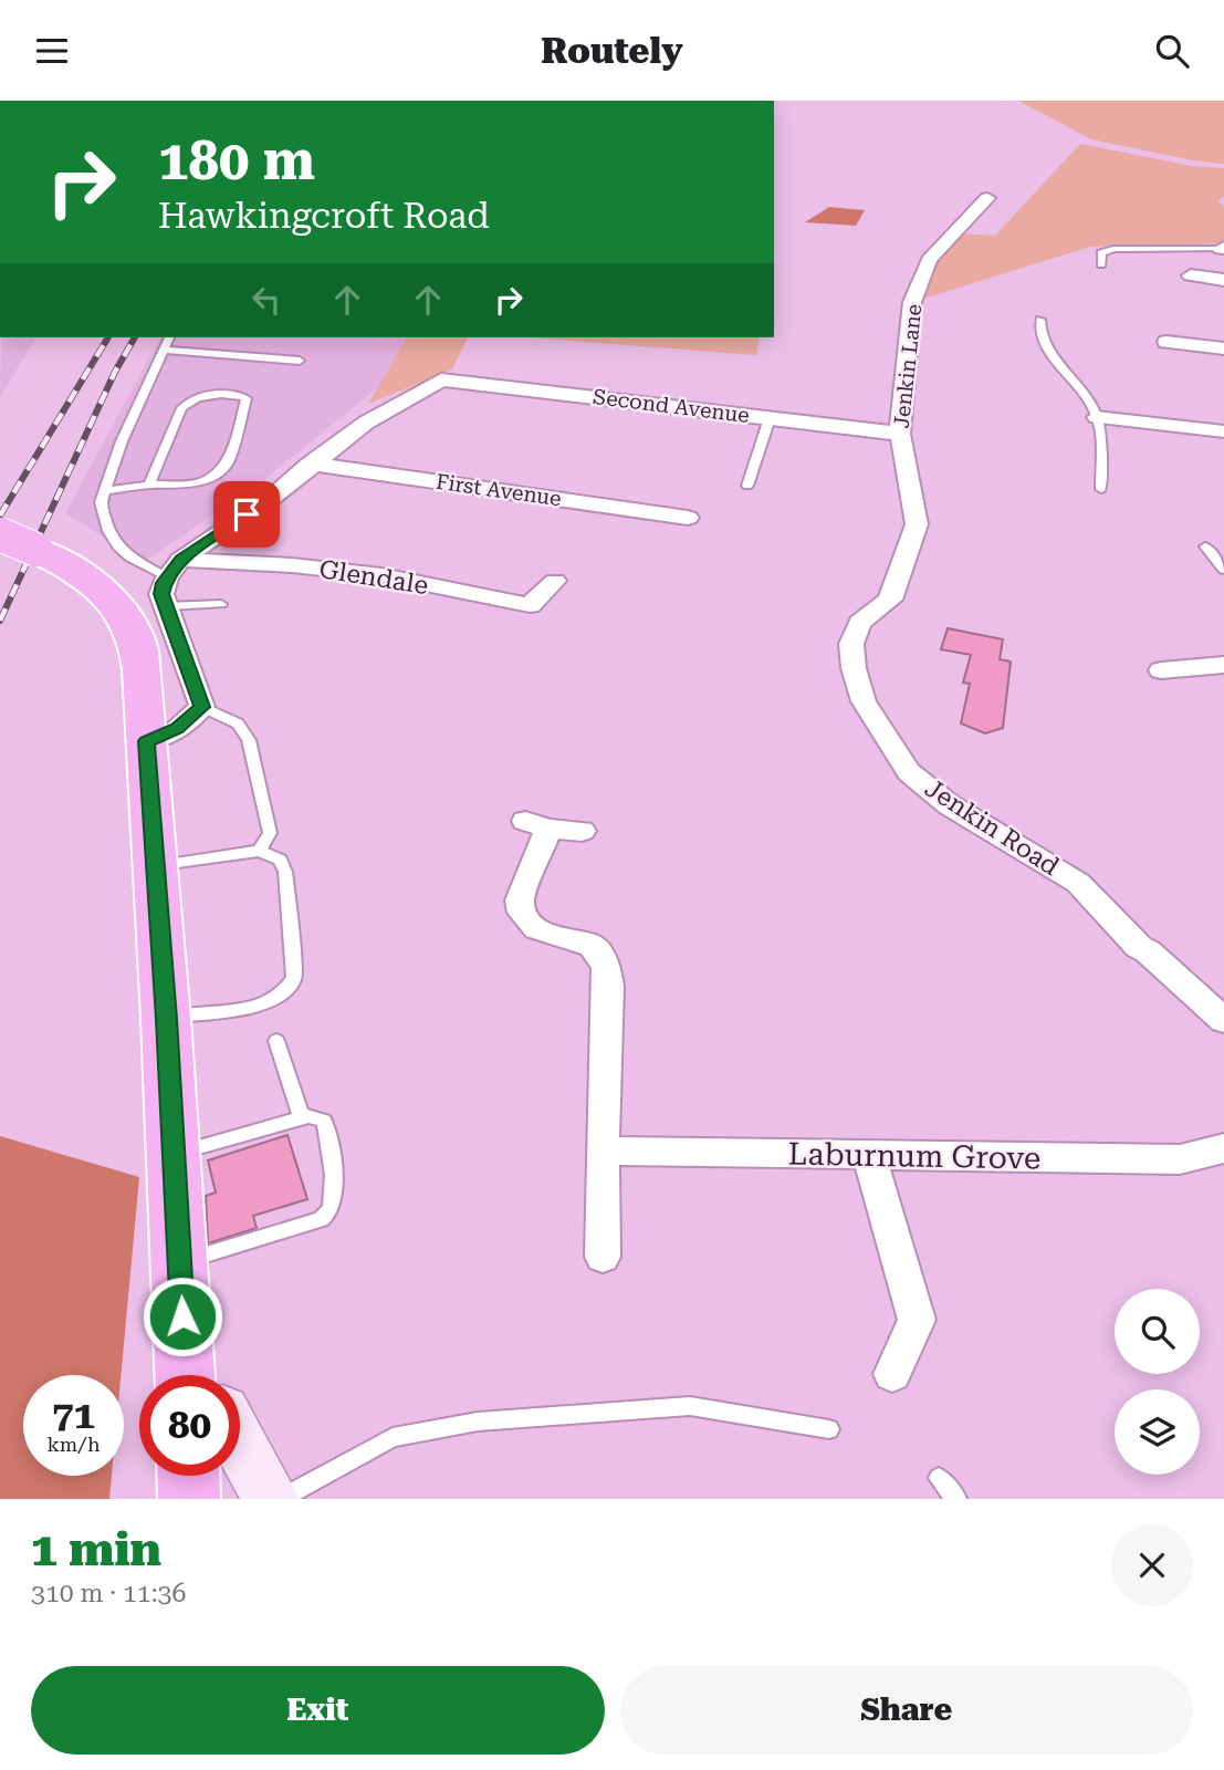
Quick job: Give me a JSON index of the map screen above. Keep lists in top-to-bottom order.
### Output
{
  "streets": {
    "street": [
      "Jenkin Lane",
      "Second Avenue",
      "First Avenue",
      "Glendale",
      "Jenkin Road",
      "Laburnum Grove"
    ]
  },
  "crossings": [
    ["Jenkin Lane", "Second Avenue"],
    ["Jenkin Lane", "Jenkin Road"],
    ["Second Avenue", "First Avenue"]
  ],
  "page": {
    "header": "Routely",
    "turn": ["180 m", "Hawkingcroft Road"],
    "speed": "71 km/h",
    "limit": "80",
    "heading": ["1 min", "310 m · 11:36"],
    "buttons": ["Exit", "Share"]
  }
}
